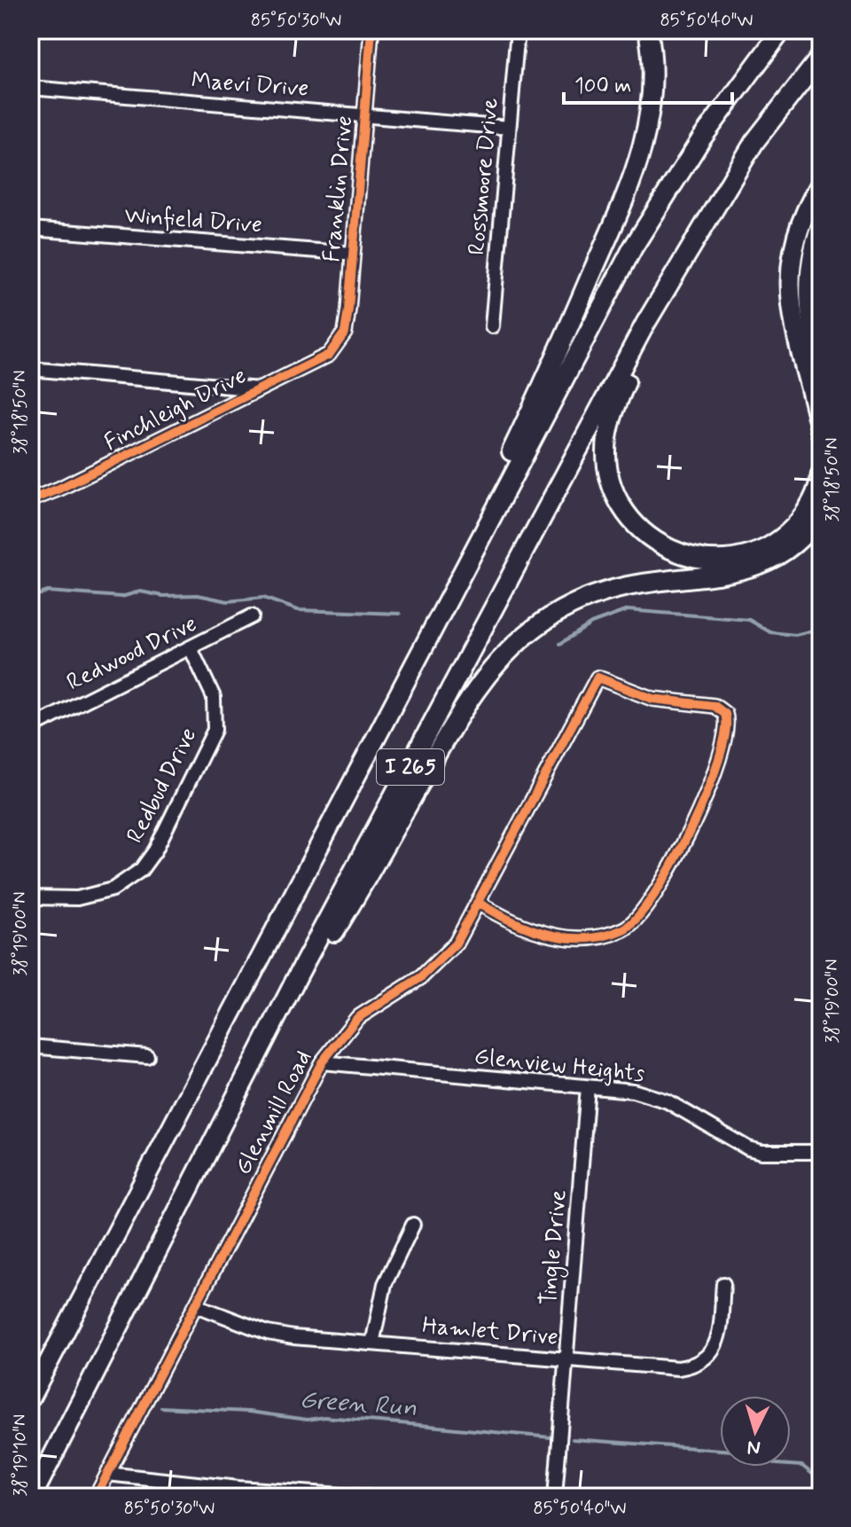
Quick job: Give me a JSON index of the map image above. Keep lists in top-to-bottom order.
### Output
{
  "streets": {
    "highway": ["I 265"],
    "street": [
      "Maevi Drive",
      "Rossmoore Drive",
      "Franklin Drive",
      "Winfield Drive",
      "Finchleigh Drive",
      "Redwood Drive",
      "Redbud Drive",
      "Glenview Heights",
      "Glenmill Road",
      "Tingle Drive",
      "Hamlet Drive"
    ]
  },
  "crossings": [
    ["Maevi Drive", "Rossmoore Drive"],
    ["Maevi Drive", "Franklin Drive"],
    ["Franklin Drive", "Winfield Drive"],
    ["Franklin Drive", "Finchleigh Drive"],
    ["Redwood Drive", "Redbud Drive"],
    ["Glenview Heights", "Glenmill Road"],
    ["Glenview Heights", "Tingle Drive"],
    ["Glenmill Road", "Hamlet Drive"],
    ["Tingle Drive", "Hamlet Drive"]
  ],
  "water": ["Green Run"],
  "scale_bar": "100 m",
  "north": "bottom",
  "coordinates": [
    "85°50'30\"W",
    "85°50'40\"W",
    "38°18'50\"N",
    "38°19'00\"N",
    "38°19'10\"N"
  ]
}
